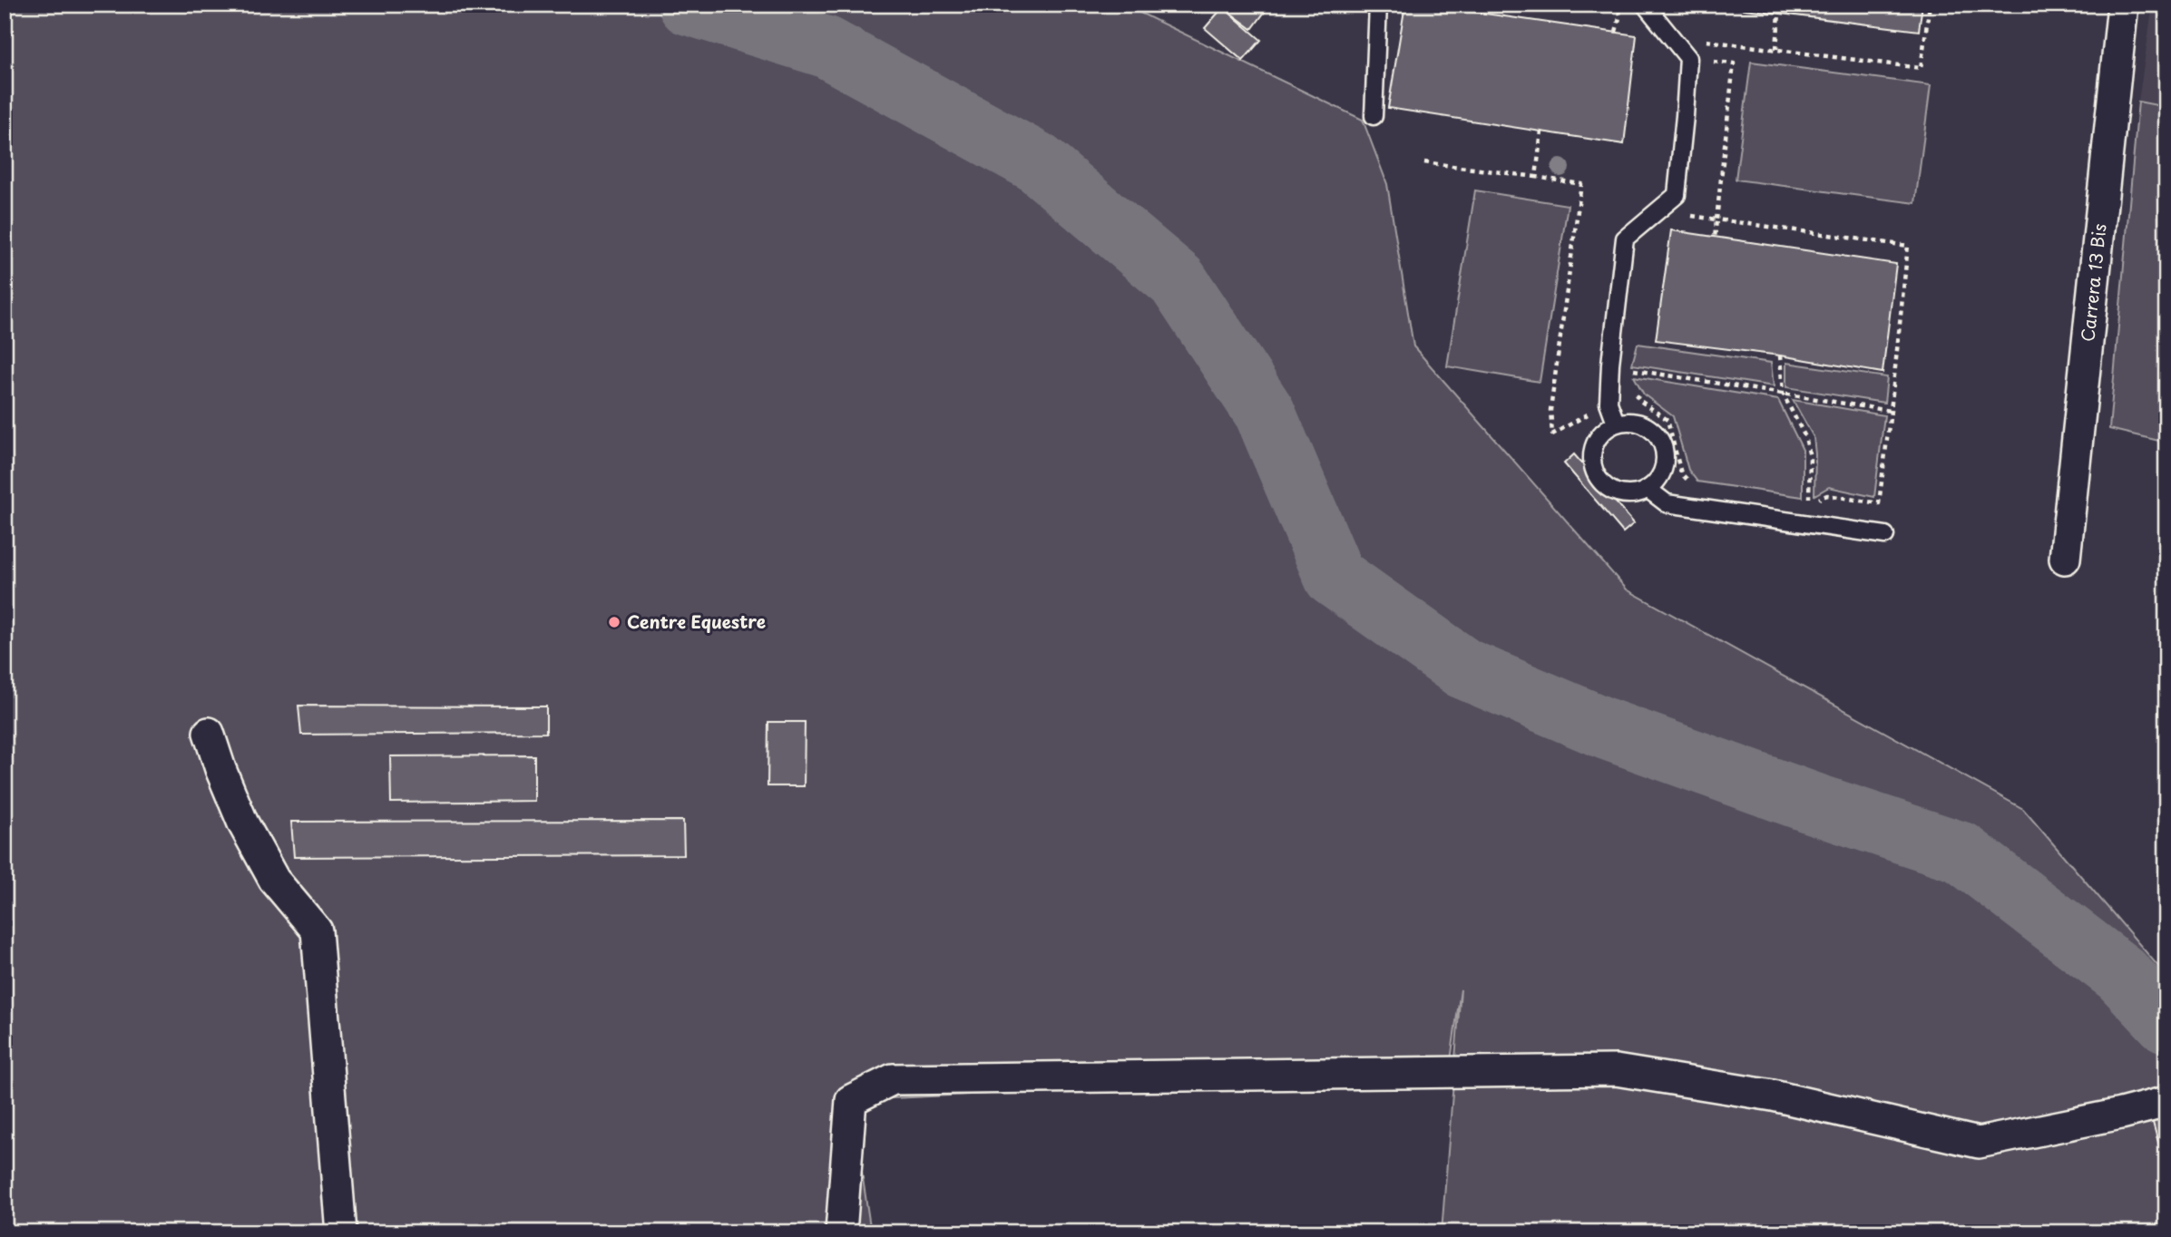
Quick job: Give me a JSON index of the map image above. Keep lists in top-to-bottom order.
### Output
{
  "streets": {
    "street": ["Carrera 13 Bis"]
  },
  "places": ["Centre Equestre"]
}
